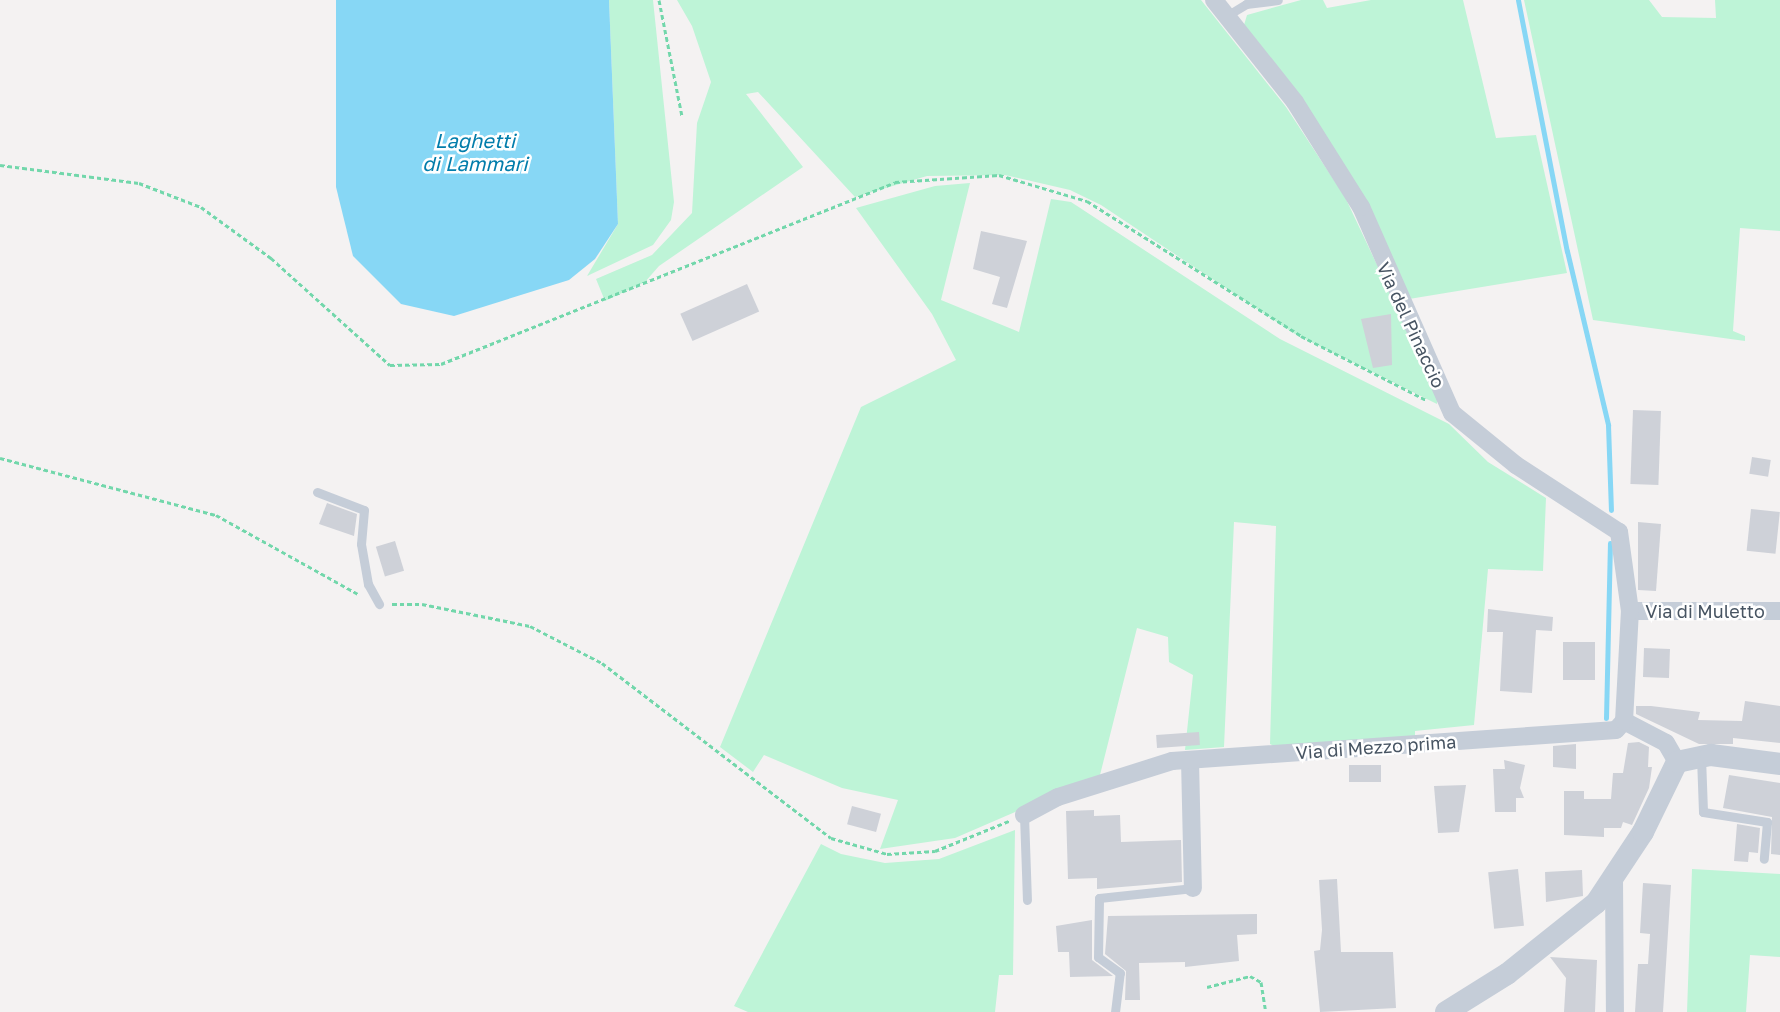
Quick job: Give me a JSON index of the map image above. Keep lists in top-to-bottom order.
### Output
{
  "streets": {
    "street": ["Via del Pinaccio", "Via di Muletto", "Via di Mezzo prima"]
  },
  "crossings": [
    ["Via del Pinaccio", "Via di Muletto"]
  ],
  "water": ["Laghetti di Lammari"]
}
